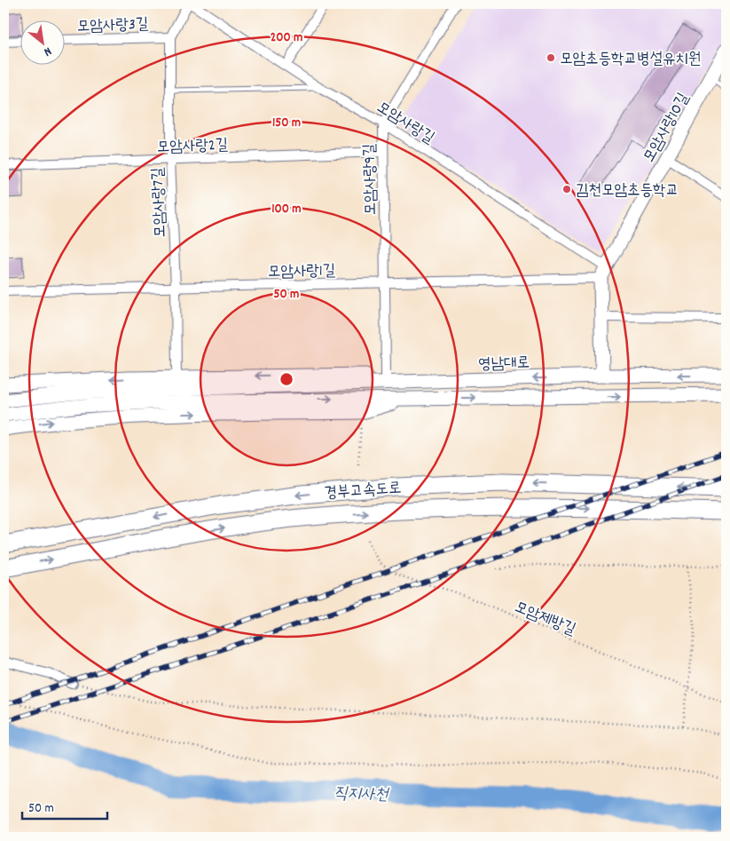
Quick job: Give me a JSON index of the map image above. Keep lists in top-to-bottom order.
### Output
{
  "streets": {
    "highway": ["경부고속도로"],
    "main road": ["모암사랑10길", "영남대로"],
    "street": [
      "모암사랑3길",
      "모암사랑길",
      "모암사랑2길",
      "모암사랑9길",
      "모암사랑7길",
      "모암사랑1길"
    ],
    "path": ["모암제방길"]
  },
  "crossings": [
    ["모암사랑3길", "모암사랑7길"],
    ["모암사랑길", "모암사랑10길"],
    ["모암사랑길", "모암사랑9길"],
    ["모암사랑길", "모암사랑7길"],
    ["모암사랑길", "모암사랑1길"],
    ["모암사랑10길", "모암사랑1길"],
    ["모암사랑2길", "모암사랑9길"],
    ["모암사랑2길", "모암사랑7길"],
    ["모암사랑9길", "모암사랑1길"],
    ["모암사랑7길", "모암사랑1길"]
  ],
  "water": ["직지사천"],
  "places": ["모암초등학교병설유치원", "김천모암초등학교"],
  "scale_bar": "50 m",
  "north": "bottom right",
  "rings": [
    "200 m",
    "150 m",
    "100 m",
    "50 m"
  ]
}
